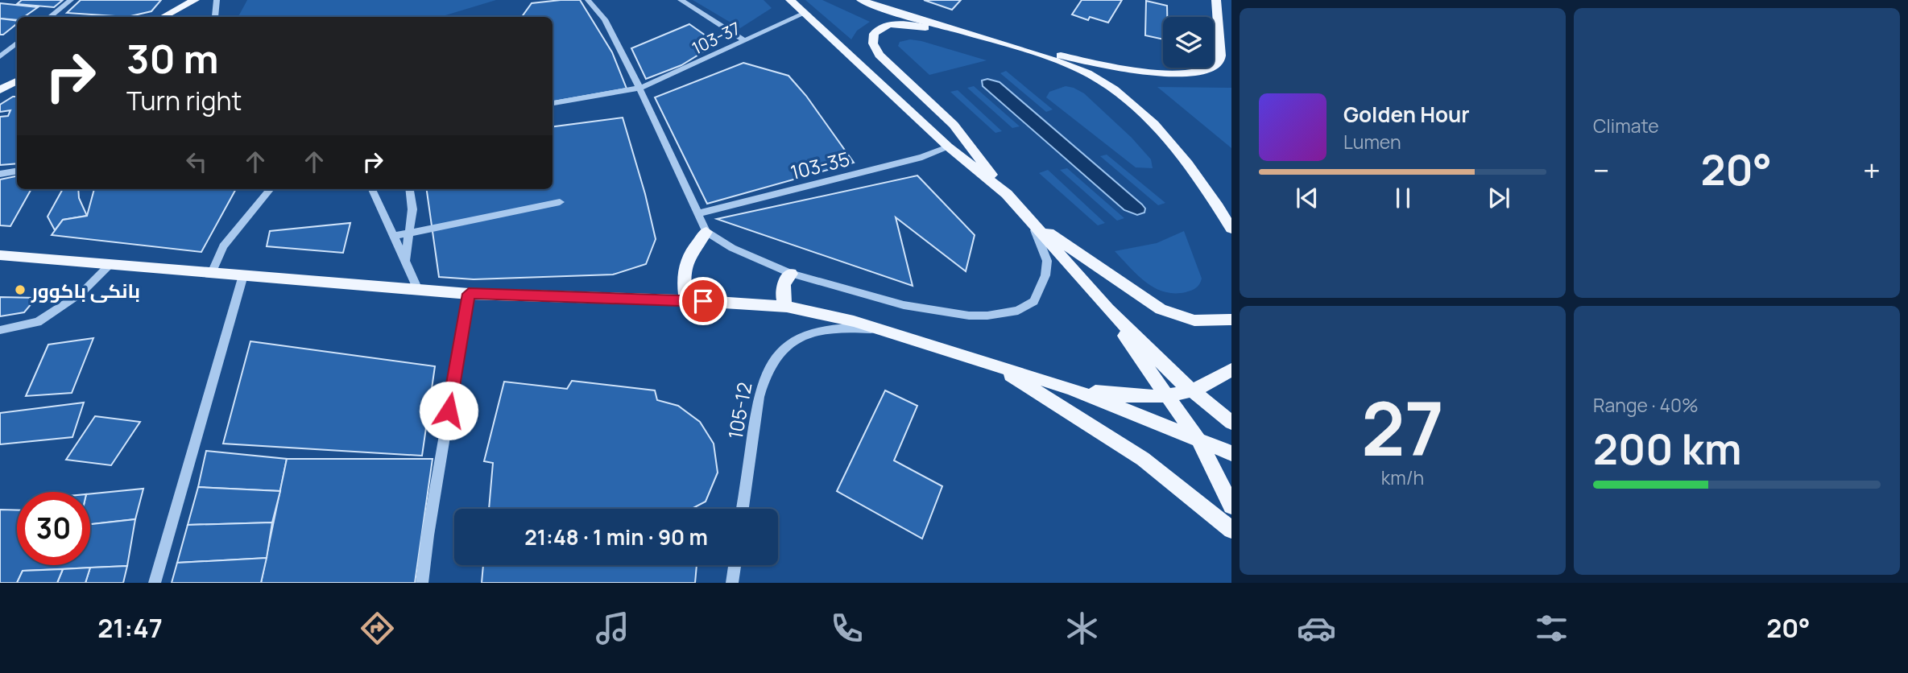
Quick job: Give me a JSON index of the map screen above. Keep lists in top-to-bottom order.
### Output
{
  "streets": {
    "street": ["103-37", "103-35", "105-12"]
  },
  "places": ["بانکی باکوور"],
  "page": {
    "tile": [
      "Climate",
      ["27", "km/h"],
      ["Range · 40%", "200 km"]
    ],
    "turn": ["30 m", "Turn right"],
    "song": ["Golden Hour", "Lumen"],
    "heat": ["−", "20°", "+"],
    "limit": "30",
    "trip": "21:48 · 1 min · 90 m",
    "tabs": ["21:47", "20°"]
  }
}
